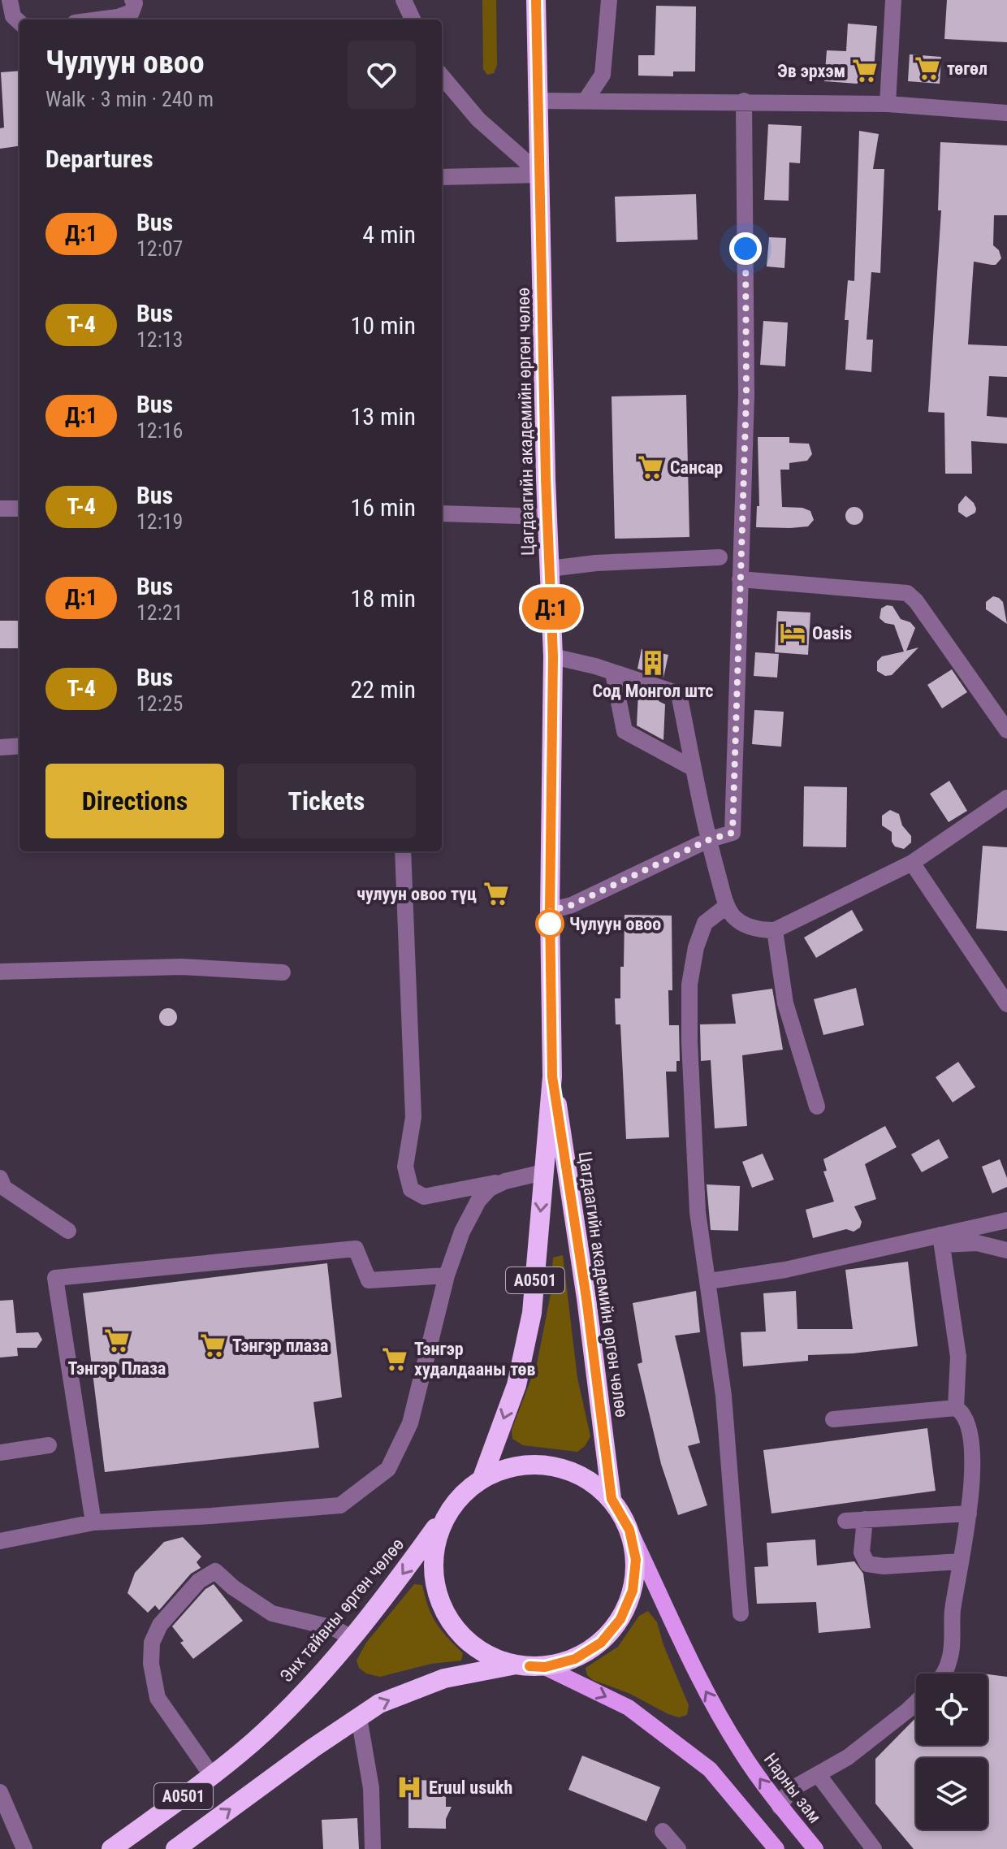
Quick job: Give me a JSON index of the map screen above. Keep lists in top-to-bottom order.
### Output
{
  "streets": {
    "highway": ["Цагдаагийн академийн өргөн чөлөө", "A0501", "Энх тайвны өргөн чөлөө"],
    "main road": ["Нарны зам"]
  },
  "crossings": [
    ["Цагдаагийн академийн өргөн чөлөө", "A0501"],
    ["Цагдаагийн академийн өргөн чөлөө", "Энх тайвны өргөн чөлөө"],
    ["Цагдаагийн академийн өргөн чөлөө", "Нарны зам"],
    ["A0501", "Энх тайвны өргөн чөлөө"],
    ["A0501", "Нарны зам"],
    ["Энх тайвны өргөн чөлөө", "Нарны зам"]
  ],
  "one_way": ["Энх тайвны өргөн чөлөө"],
  "places": {
    "supermarket": [
      "төгөл",
      "Эв эрхэм",
      "Сансар",
      "чулуун овоо түц",
      "Тэнгэр Плаза",
      "Тэнгэр плаза",
      "Тэнгэр худалдааны төв"
    ],
    "hotel": ["Oasis"],
    "building": ["Сод Монгол штс"],
    "other": ["Чулуун овоо"],
    "hospital": ["Eruul usukh"]
  },
  "lines": ["bus line Д:1"],
  "page": {
    "on_map": "Д:1",
    "heading": [
      ["Чулуун овоо", "Walk · 3 min · 240 m"],
      "Departures"
    ],
    "list": [
      {
        "mark": "Д:1",
        "name": "Bus",
        "note": "12:07",
        "value": "4 min"
      },
      {
        "mark": "Т-4",
        "name": "Bus",
        "note": "12:13",
        "value": "10 min"
      },
      {
        "mark": "Д:1",
        "name": "Bus",
        "note": "12:16",
        "value": "13 min"
      },
      {
        "mark": "Т-4",
        "name": "Bus",
        "note": "12:19",
        "value": "16 min"
      },
      {
        "mark": "Д:1",
        "name": "Bus",
        "note": "12:21",
        "value": "18 min"
      },
      {
        "mark": "Т-4",
        "name": "Bus",
        "note": "12:25",
        "value": "22 min"
      }
    ],
    "buttons": ["Directions", "Tickets"]
  }
}
